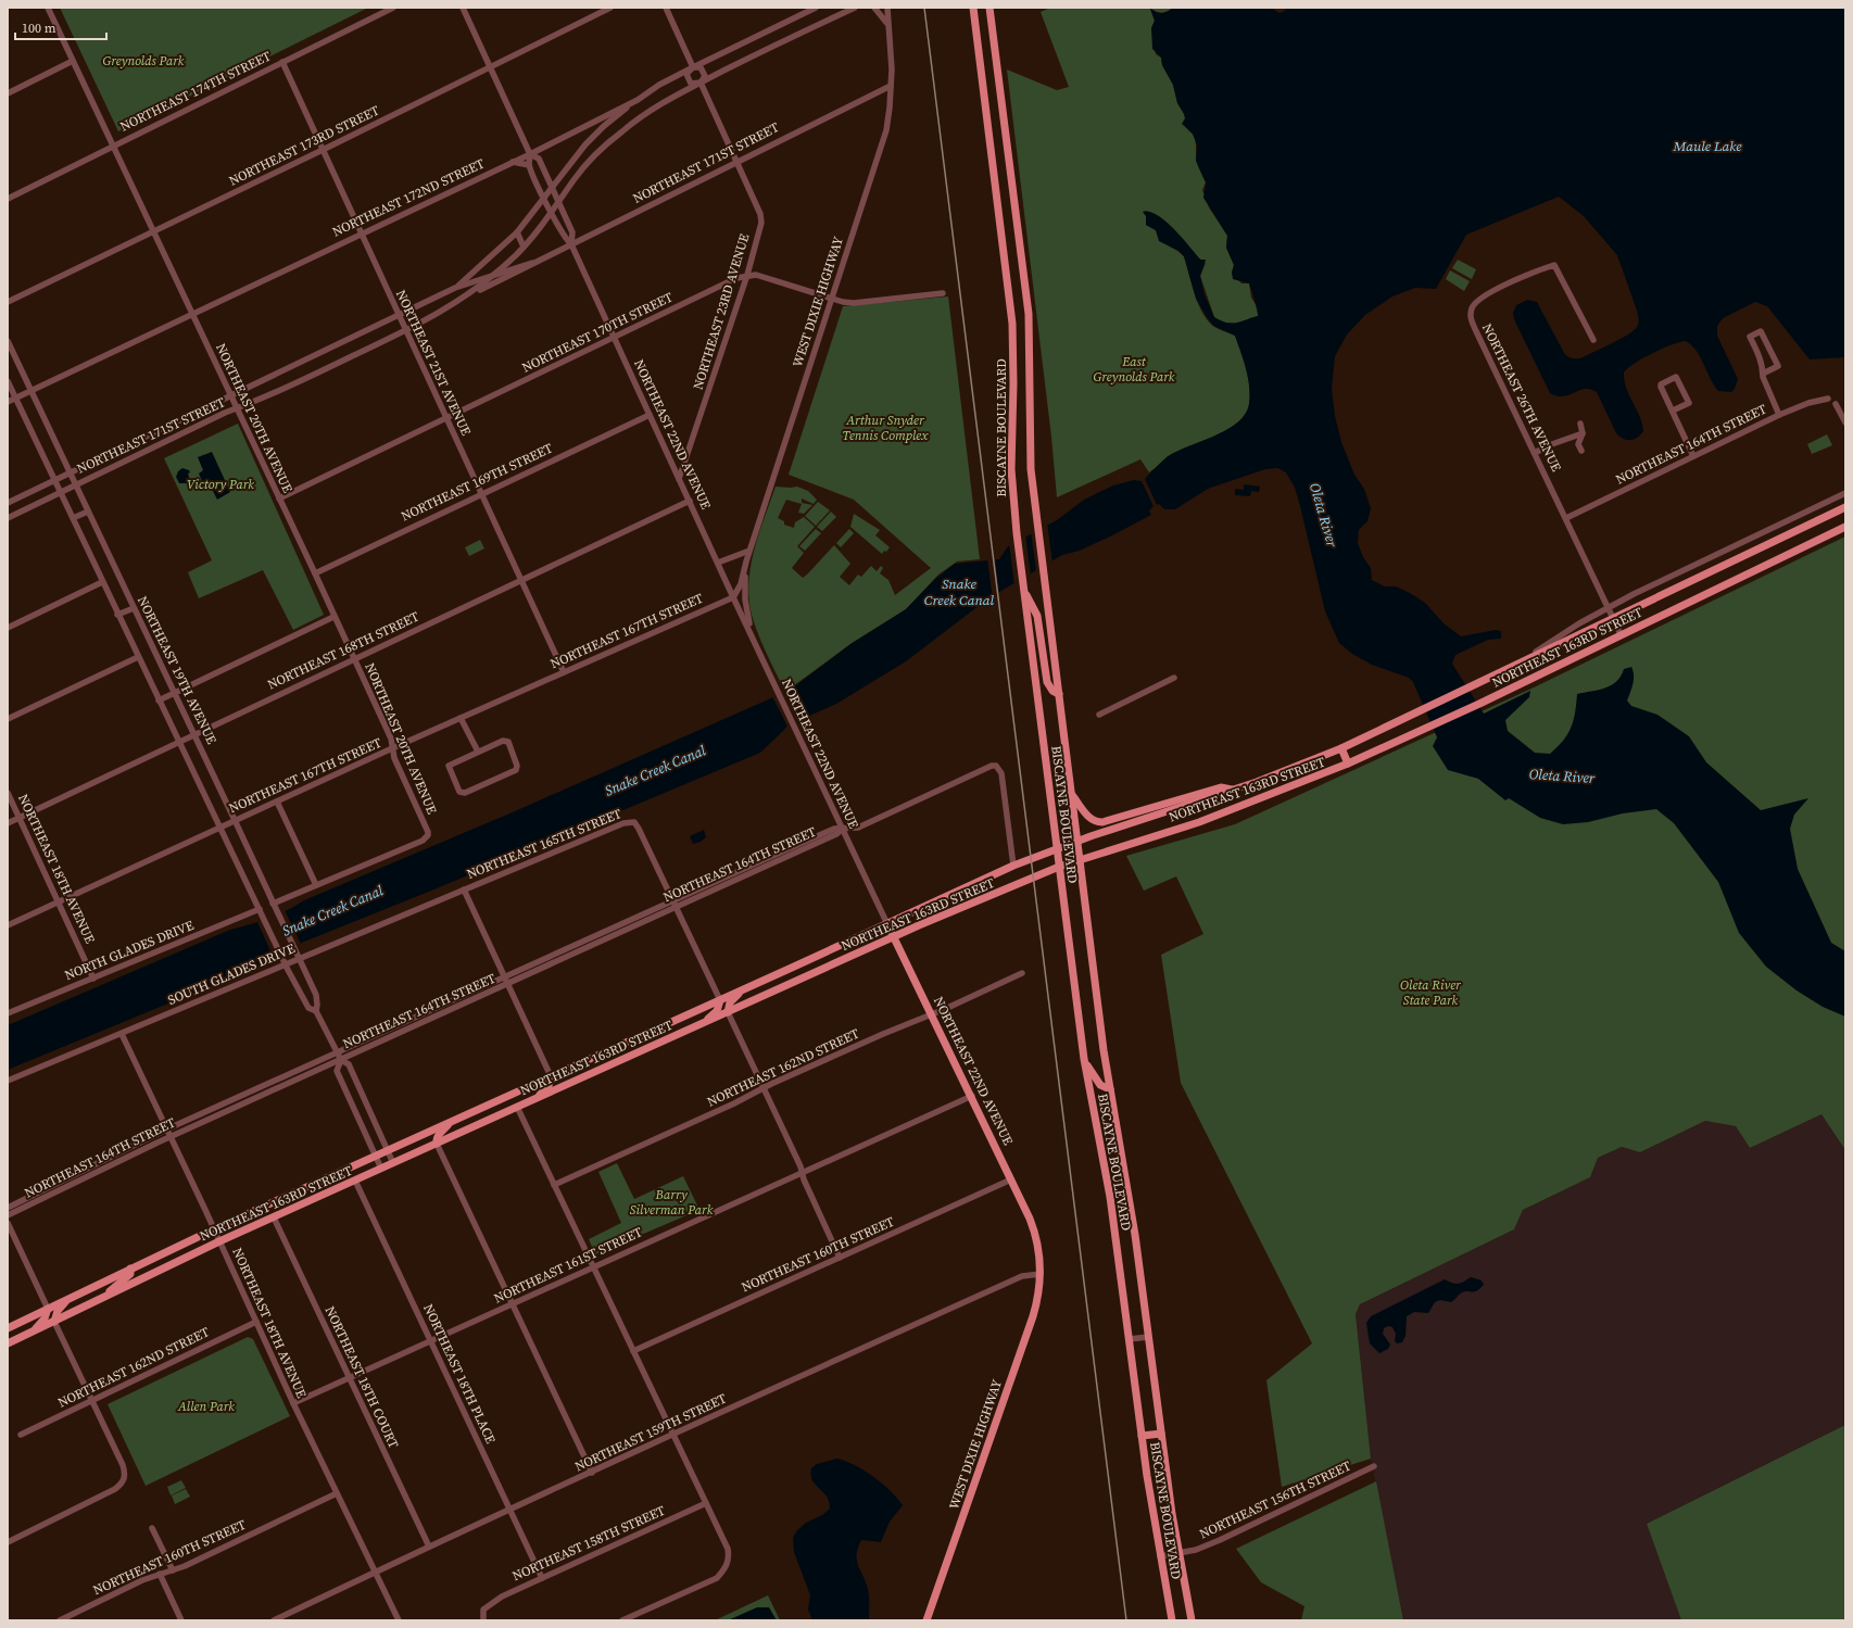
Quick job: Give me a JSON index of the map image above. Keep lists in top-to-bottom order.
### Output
{
  "streets": {
    "main road": [
      "WEST DIXIE HIGHWAY",
      "BISCAYNE BOULEVARD",
      "NORTHEAST 22ND AVENUE",
      "NORTHEAST 163RD STREET"
    ],
    "street": [
      "NORTHEAST 174TH STREET",
      "NORTHEAST 173RD STREET",
      "NORTHEAST 171ST STREET",
      "NORTHEAST 172ND STREET",
      "NORTHEAST 23RD AVENUE",
      "NORTHEAST 170TH STREET",
      "NORTHEAST 21ST AVENUE",
      "NORTHEAST 26TH AVENUE",
      "NORTHEAST 20TH AVENUE",
      "NORTHEAST 164TH STREET",
      "NORTHEAST 169TH STREET",
      "NORTHEAST 167TH STREET",
      "NORTHEAST 168TH STREET",
      "NORTHEAST 19TH AVENUE",
      "NORTHEAST 165TH STREET",
      "NORTHEAST 18TH AVENUE",
      "NORTH GLADES DRIVE",
      "SOUTH GLADES DRIVE",
      "NORTHEAST 162ND STREET",
      "NORTHEAST 160TH STREET",
      "NORTHEAST 161ST STREET",
      "NORTHEAST 18TH PLACE",
      "NORTHEAST 18TH COURT",
      "NORTHEAST 159TH STREET",
      "NORTHEAST 156TH STREET",
      "NORTHEAST 158TH STREET"
    ]
  },
  "crossings": [
    ["NORTHEAST 174TH STREET", "NORTHEAST 21ST AVENUE"],
    ["NORTHEAST 174TH STREET", "NORTHEAST 20TH AVENUE"],
    ["NORTHEAST 173RD STREET", "NORTHEAST 21ST AVENUE"],
    ["NORTHEAST 173RD STREET", "NORTHEAST 20TH AVENUE"],
    ["NORTHEAST 173RD STREET", "NORTHEAST 22ND AVENUE"],
    ["NORTHEAST 171ST STREET", "NORTHEAST 172ND STREET"],
    ["NORTHEAST 171ST STREET", "WEST DIXIE HIGHWAY"],
    ["NORTHEAST 171ST STREET", "NORTHEAST 23RD AVENUE"],
    ["NORTHEAST 171ST STREET", "NORTHEAST 21ST AVENUE"],
    ["NORTHEAST 171ST STREET", "NORTHEAST 20TH AVENUE"],
    ["NORTHEAST 171ST STREET", "NORTHEAST 22ND AVENUE"],
    ["NORTHEAST 171ST STREET", "NORTHEAST 19TH AVENUE"],
    ["NORTHEAST 172ND STREET", "NORTHEAST 23RD AVENUE"],
    ["NORTHEAST 172ND STREET", "NORTHEAST 21ST AVENUE"],
    ["NORTHEAST 172ND STREET", "NORTHEAST 20TH AVENUE"],
    ["NORTHEAST 172ND STREET", "NORTHEAST 22ND AVENUE"],
    ["NORTHEAST 172ND STREET", "NORTHEAST 19TH AVENUE"],
    ["WEST DIXIE HIGHWAY", "NORTHEAST 22ND AVENUE"],
    ["WEST DIXIE HIGHWAY", "NORTHEAST 167TH STREET"],
    ["WEST DIXIE HIGHWAY", "NORTHEAST 159TH STREET"],
    ["NORTHEAST 23RD AVENUE", "NORTHEAST 170TH STREET"],
    ["NORTHEAST 23RD AVENUE", "NORTHEAST 22ND AVENUE"],
    ["NORTHEAST 170TH STREET", "NORTHEAST 21ST AVENUE"],
    ["NORTHEAST 170TH STREET", "NORTHEAST 20TH AVENUE"],
    ["NORTHEAST 170TH STREET", "NORTHEAST 22ND AVENUE"],
    ["NORTHEAST 21ST AVENUE", "NORTHEAST 169TH STREET"],
    ["NORTHEAST 21ST AVENUE", "NORTHEAST 167TH STREET"],
    ["NORTHEAST 21ST AVENUE", "NORTHEAST 168TH STREET"],
    ["NORTHEAST 26TH AVENUE", "NORTHEAST 164TH STREET"],
    ["NORTHEAST 26TH AVENUE", "NORTHEAST 163RD STREET"],
    ["NORTHEAST 20TH AVENUE", "NORTHEAST 169TH STREET"],
    ["NORTHEAST 20TH AVENUE", "NORTHEAST 167TH STREET"],
    ["NORTHEAST 20TH AVENUE", "NORTHEAST 168TH STREET"],
    ["BISCAYNE BOULEVARD", "NORTHEAST 163RD STREET"],
    ["BISCAYNE BOULEVARD", "NORTHEAST 156TH STREET"],
    ["NORTHEAST 22ND AVENUE", "NORTHEAST 164TH STREET"],
    ["NORTHEAST 22ND AVENUE", "NORTHEAST 169TH STREET"],
    ["NORTHEAST 22ND AVENUE", "NORTHEAST 167TH STREET"],
    ["NORTHEAST 22ND AVENUE", "NORTHEAST 163RD STREET"],
    ["NORTHEAST 22ND AVENUE", "NORTHEAST 168TH STREET"],
    ["NORTHEAST 22ND AVENUE", "NORTHEAST 162ND STREET"],
    ["NORTHEAST 22ND AVENUE", "NORTHEAST 160TH STREET"],
    ["NORTHEAST 22ND AVENUE", "NORTHEAST 161ST STREET"],
    ["NORTHEAST 22ND AVENUE", "NORTHEAST 159TH STREET"],
    ["NORTHEAST 164TH STREET", "NORTHEAST 163RD STREET"],
    ["NORTHEAST 164TH STREET", "NORTHEAST 19TH AVENUE"],
    ["NORTHEAST 164TH STREET", "NORTHEAST 165TH STREET"],
    ["NORTHEAST 164TH STREET", "NORTHEAST 18TH AVENUE"],
    ["NORTHEAST 167TH STREET", "NORTHEAST 19TH AVENUE"],
    ["NORTHEAST 167TH STREET", "NORTHEAST 18TH AVENUE"],
    ["NORTHEAST 163RD STREET", "NORTHEAST 19TH AVENUE"],
    ["NORTHEAST 163RD STREET", "NORTHEAST 18TH AVENUE"],
    ["NORTHEAST 163RD STREET", "NORTHEAST 18TH PLACE"],
    ["NORTHEAST 163RD STREET", "NORTHEAST 18TH COURT"],
    ["NORTHEAST 168TH STREET", "NORTHEAST 19TH AVENUE"],
    ["NORTHEAST 168TH STREET", "NORTHEAST 18TH AVENUE"],
    ["NORTHEAST 19TH AVENUE", "NORTH GLADES DRIVE"],
    ["NORTHEAST 19TH AVENUE", "SOUTH GLADES DRIVE"],
    ["NORTHEAST 165TH STREET", "SOUTH GLADES DRIVE"],
    ["NORTHEAST 18TH AVENUE", "NORTH GLADES DRIVE"],
    ["NORTHEAST 18TH AVENUE", "SOUTH GLADES DRIVE"],
    ["NORTHEAST 18TH AVENUE", "NORTHEAST 162ND STREET"],
    ["NORTHEAST 18TH AVENUE", "NORTHEAST 160TH STREET"],
    ["NORTHEAST 18TH AVENUE", "NORTHEAST 161ST STREET"],
    ["NORTHEAST 18TH AVENUE", "NORTHEAST 159TH STREET"],
    ["NORTHEAST 161ST STREET", "NORTHEAST 18TH PLACE"],
    ["NORTHEAST 161ST STREET", "NORTHEAST 18TH COURT"],
    ["NORTHEAST 18TH PLACE", "NORTHEAST 159TH STREET"],
    ["NORTHEAST 18TH PLACE", "NORTHEAST 158TH STREET"],
    ["NORTHEAST 18TH COURT", "NORTHEAST 159TH STREET"]
  ],
  "water": ["Maule Lake", "Oleta River", "Snake Creek Canal"],
  "parks": [
    "Greynolds Park",
    "East Greynolds Park",
    "Arthur Snyder Tennis Complex",
    "Victory Park",
    "Oleta River State Park",
    "Barry Silverman Park",
    "Allen Park"
  ],
  "scale_bar": "100 m"
}
